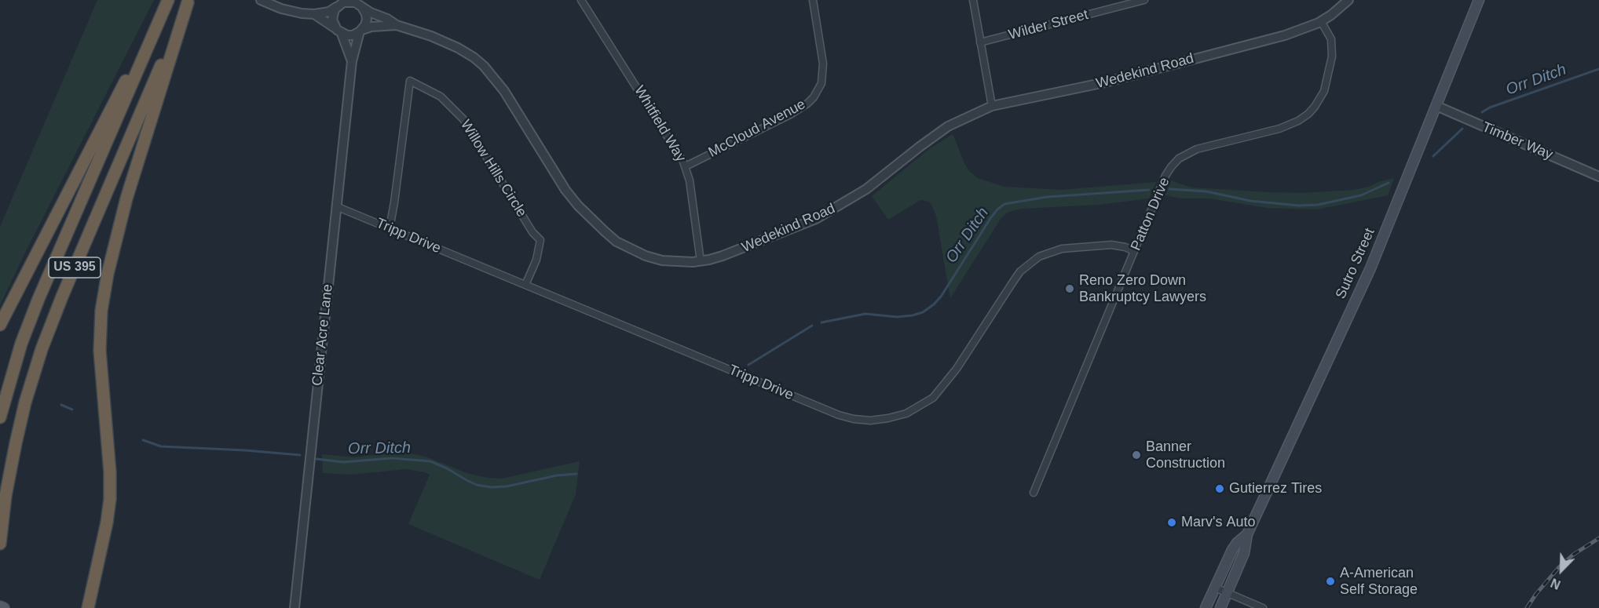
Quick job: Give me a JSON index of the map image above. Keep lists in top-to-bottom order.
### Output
{
  "streets": {
    "highway": ["US 395"],
    "main road": ["Sutro Street"],
    "street": [
      "Wilder Street",
      "Wedekind Road",
      "Whitfield Way",
      "McCloud Avenue",
      "Timber Way",
      "Willow Hills Circle",
      "Patton Drive",
      "Tripp Drive",
      "Clear Acre Lane"
    ]
  },
  "crossings": [
    ["Wedekind Road", "Whitfield Way"],
    ["Wedekind Road", "Patton Drive"],
    ["Wedekind Road", "Clear Acre Lane"],
    ["Whitfield Way", "McCloud Avenue"],
    ["Timber Way", "Sutro Street"],
    ["Willow Hills Circle", "Tripp Drive"],
    ["Patton Drive", "Tripp Drive"],
    ["Tripp Drive", "Clear Acre Lane"]
  ],
  "water": ["Orr Ditch"],
  "places": [
    "Reno Zero Down Bankruptcy Lawyers",
    "Banner Construction",
    "Gutierrez Tires",
    "Marv's Auto",
    "A-American Self Storage"
  ],
  "north": "bottom left"
}
